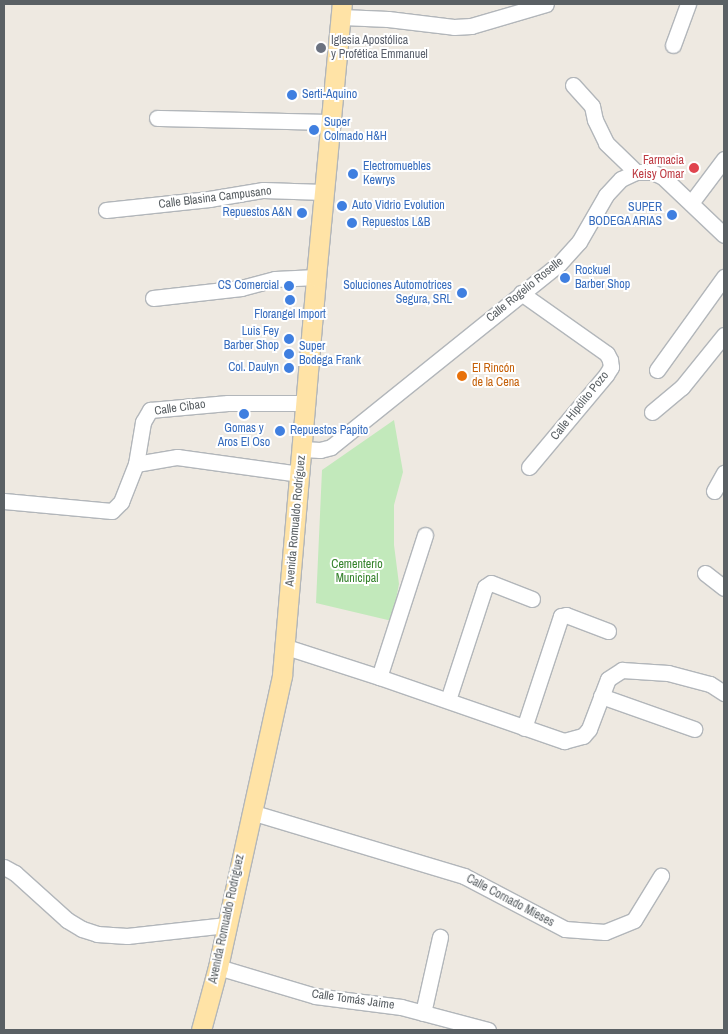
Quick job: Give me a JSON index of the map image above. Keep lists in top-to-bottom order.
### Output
{
  "streets": {
    "main road": ["Avenida Romualdo Rodríguez"],
    "street": [
      "Calle Blasina Campusano",
      "Calle Rogelio Roselle",
      "Calle Hipólito Pozo",
      "Calle Cibao",
      "Calle Cornado Mieses",
      "Calle Tomás Jaime"
    ]
  },
  "crossings": [
    ["Calle Blasina Campusano", "Avenida Romualdo Rodríguez"],
    ["Calle Rogelio Roselle", "Calle Hipólito Pozo"],
    ["Calle Rogelio Roselle", "Avenida Romualdo Rodríguez"],
    ["Calle Cibao", "Avenida Romualdo Rodríguez"],
    ["Avenida Romualdo Rodríguez", "Calle Cornado Mieses"],
    ["Avenida Romualdo Rodríguez", "Calle Tomás Jaime"]
  ],
  "parks": ["Cementerio Municipal"],
  "places": [
    "Iglesia Apostólica y Profética Emmanuel",
    "Serti-Aquino",
    "Super Colmado H&H",
    "Farmacia Keisy Omar",
    "Electromuebles Kewrys",
    "Auto Vidrio Evolution",
    "Repuestos A&N",
    "SUPER BODEGA ARIAS",
    "Repuestos L&B",
    "Rockuel Barber Shop",
    "CS Comercial",
    "Soluciones Automotrices Segura, SRL",
    "Florangel Import",
    "Luis Fey Barber Shop",
    "Super Bodega Frank",
    "Col. Daulyn",
    "El Rincón de la Cena",
    "Gomas y Aros El Oso",
    "Repuestos Papito"
  ]
}
